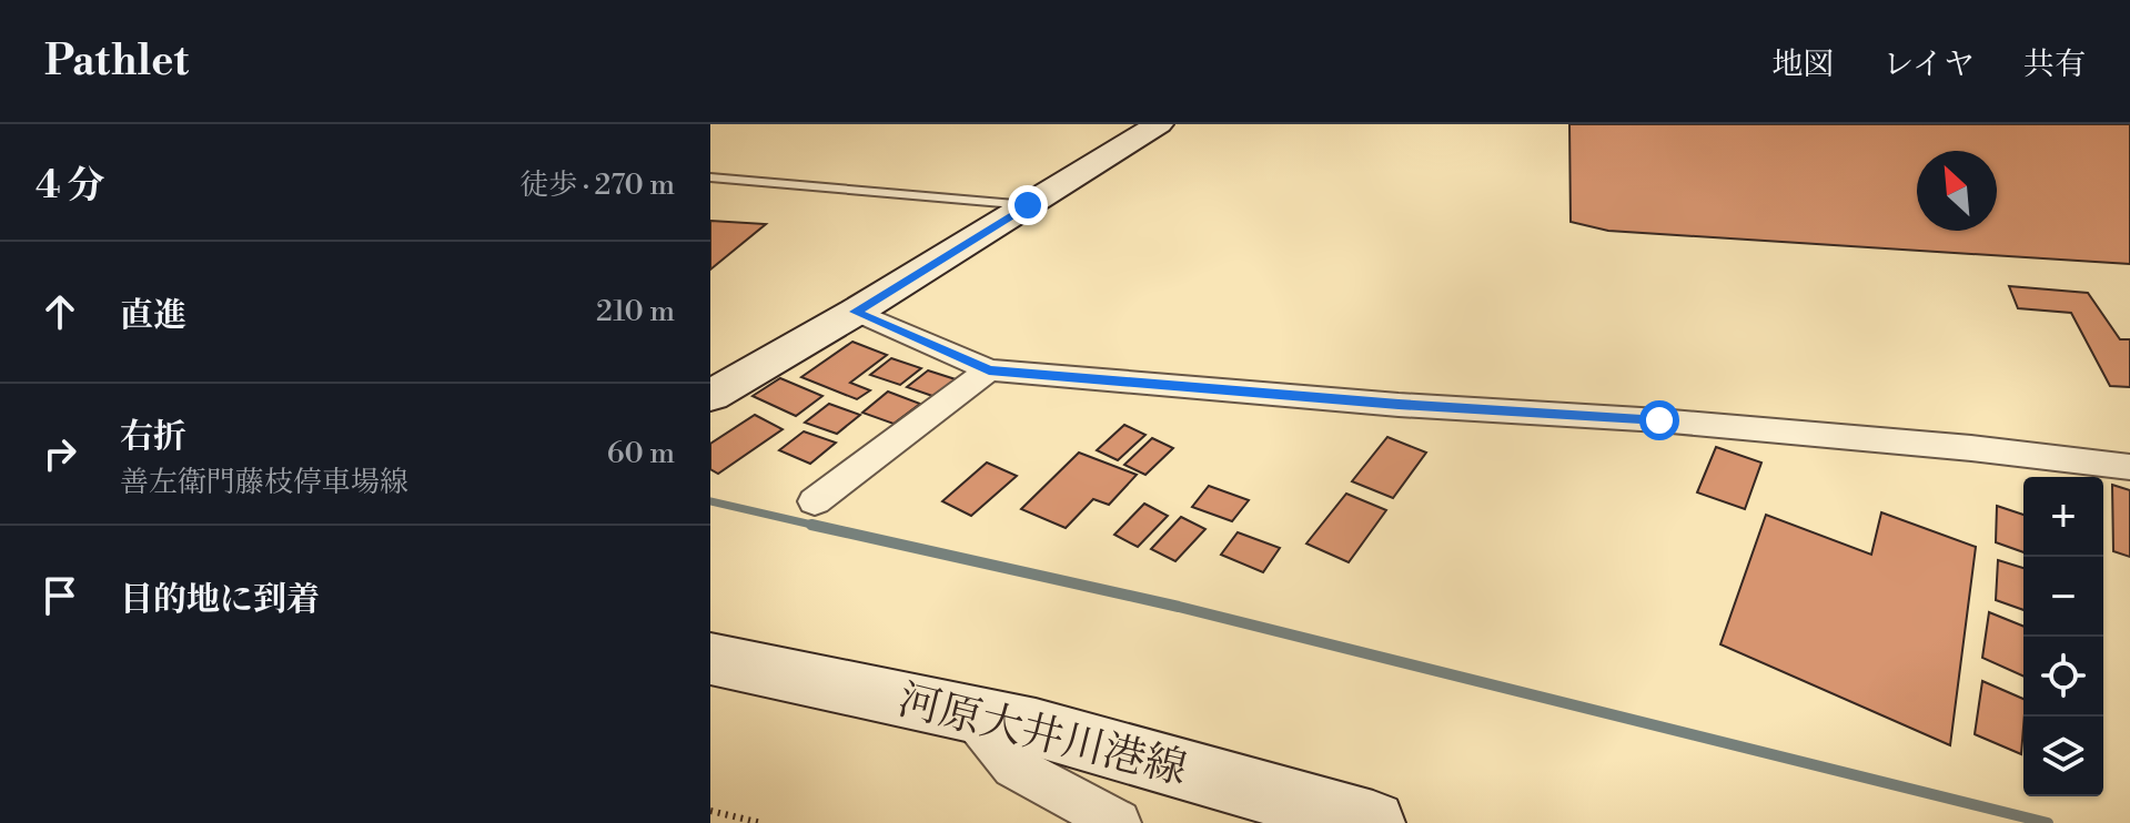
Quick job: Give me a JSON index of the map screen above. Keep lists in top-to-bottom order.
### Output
{
  "streets": {
    "main road": ["河原大井川港線"]
  },
  "north": "top left",
  "page": {
    "header": "Pathlet",
    "nav": ["地図", "レイヤ", "共有"],
    "heading": ["4 分", "徒歩 · 270 m"],
    "list": [
      ["直進", "210 m"],
      ["右折", "善左衛門藤枝停車場線", "60 m"],
      "目的地に到着"
    ],
    "map_buttons": ["+", "−"]
  }
}
